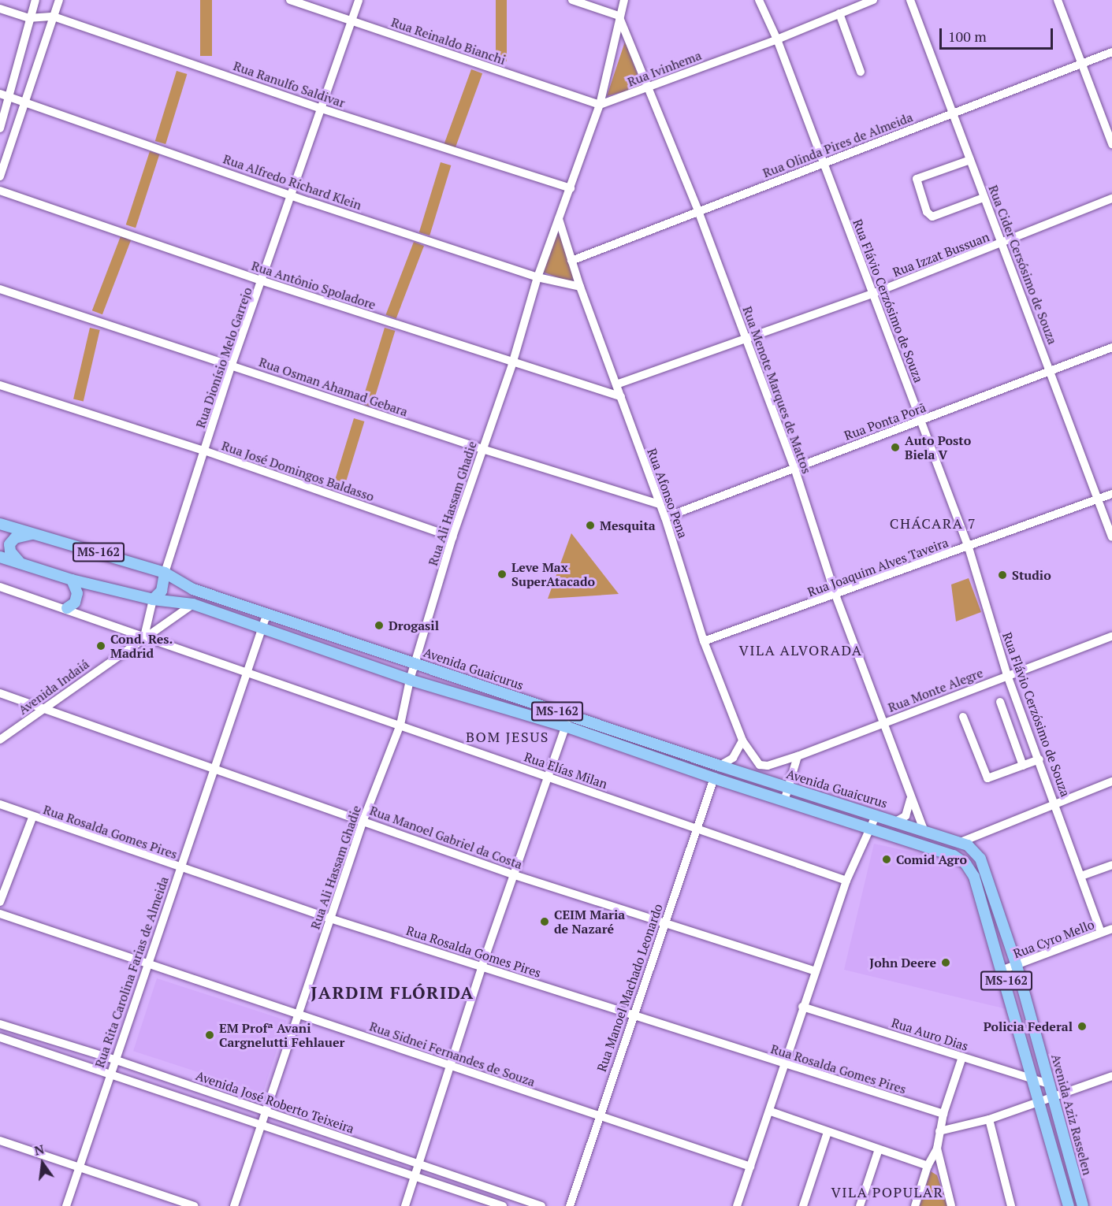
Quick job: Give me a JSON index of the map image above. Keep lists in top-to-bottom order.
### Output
{
  "streets": {
    "main road": ["MS-162", "Avenida Guaicurus", "Avenida Aziz Rasselen"],
    "street": [
      "Rua Reinaldo Bianchi",
      "Rua Ivinhema",
      "Rua Ranulfo Saldivar",
      "Rua Olinda Pires de Almeida",
      "Rua Alfredo Richard Klein",
      "Rua Izzat Bussuan",
      "Rua Cider Cersósimo de Souza",
      "Rua Antônio Spoladore",
      "Rua Flávio Cerzósimo de Souza",
      "Rua Dionísio Melo Garrejo",
      "Rua Osman Ahamad Gebara",
      "Rua Menote Marques de Mattos",
      "Rua Ponta Porã",
      "Rua José Domingos Baldasso",
      "Rua Afonso Pena",
      "Rua Ali Hassam Ghadie",
      "Rua Joaquim Alves Taveira",
      "Avenida Indaiá",
      "Rua Monte Alegre",
      "Rua Elías Milan",
      "Rua Rosalda Gomes Pires",
      "Rua Manoel Gabriel da Costa",
      "Rua Cyro Mello",
      "Rua Rita Carolina Farias de Almeida",
      "Rua Manoel Machado Leonardo",
      "Rua Auro Dias",
      "Rua Sidnei Fernandes de Souza",
      "Avenida José Roberto Teixeira"
    ]
  },
  "crossings": [
    ["Rua Reinaldo Bianchi", "Rua Ivinhema"],
    ["Rua Reinaldo Bianchi", "Rua Dionísio Melo Garrejo"],
    ["Rua Reinaldo Bianchi", "Rua Ali Hassam Ghadie"],
    ["Rua Ivinhema", "Rua Flávio Cerzósimo de Souza"],
    ["Rua Ivinhema", "Rua Menote Marques de Mattos"],
    ["Rua Ivinhema", "Rua Ali Hassam Ghadie"],
    ["Rua Ranulfo Saldivar", "Rua Dionísio Melo Garrejo"],
    ["Rua Ranulfo Saldivar", "Rua Ali Hassam Ghadie"],
    ["Rua Olinda Pires de Almeida", "Rua Cider Cersósimo de Souza"],
    ["Rua Olinda Pires de Almeida", "Rua Flávio Cerzósimo de Souza"],
    ["Rua Olinda Pires de Almeida", "Rua Menote Marques de Mattos"],
    ["Rua Olinda Pires de Almeida", "Rua Afonso Pena"],
    ["Rua Alfredo Richard Klein", "Rua Dionísio Melo Garrejo"],
    ["Rua Alfredo Richard Klein", "Rua Afonso Pena"],
    ["Rua Alfredo Richard Klein", "Rua Ali Hassam Ghadie"],
    ["Rua Izzat Bussuan", "Rua Cider Cersósimo de Souza"],
    ["Rua Izzat Bussuan", "Rua Flávio Cerzósimo de Souza"],
    ["Rua Izzat Bussuan", "Rua Menote Marques de Mattos"],
    ["Rua Izzat Bussuan", "Rua Afonso Pena"],
    ["Rua Cider Cersósimo de Souza", "Rua Ponta Porã"],
    ["Rua Cider Cersósimo de Souza", "Rua Joaquim Alves Taveira"],
    ["Rua Antônio Spoladore", "Rua Dionísio Melo Garrejo"],
    ["Rua Antônio Spoladore", "Rua Afonso Pena"],
    ["Rua Antônio Spoladore", "Rua Ali Hassam Ghadie"],
    ["Rua Flávio Cerzósimo de Souza", "Rua Ponta Porã"],
    ["Rua Flávio Cerzósimo de Souza", "Rua Joaquim Alves Taveira"],
    ["Rua Flávio Cerzósimo de Souza", "Rua Monte Alegre"],
    ["Rua Flávio Cerzósimo de Souza", "Rua Cyro Mello"],
    ["Rua Dionísio Melo Garrejo", "Rua Osman Ahamad Gebara"],
    ["Rua Dionísio Melo Garrejo", "Rua José Domingos Baldasso"],
    ["Rua Dionísio Melo Garrejo", "Avenida Guaicurus"],
    ["Rua Osman Ahamad Gebara", "Rua Afonso Pena"],
    ["Rua Osman Ahamad Gebara", "Rua Ali Hassam Ghadie"],
    ["Rua Menote Marques de Mattos", "Rua Ponta Porã"],
    ["Rua Menote Marques de Mattos", "Rua Ali Hassam Ghadie"],
    ["Rua Menote Marques de Mattos", "Rua Joaquim Alves Taveira"],
    ["Rua Menote Marques de Mattos", "Avenida Guaicurus"],
    ["Rua Menote Marques de Mattos", "Rua Monte Alegre"],
    ["Rua Ponta Porã", "Rua Afonso Pena"],
    ["Rua José Domingos Baldasso", "Rua Ali Hassam Ghadie"],
    ["Rua Afonso Pena", "Rua Ali Hassam Ghadie"],
    ["Rua Afonso Pena", "Rua Joaquim Alves Taveira"],
    ["Rua Afonso Pena", "Rua Monte Alegre"],
    ["Rua Ali Hassam Ghadie", "Avenida Guaicurus"],
    ["Rua Ali Hassam Ghadie", "Rua Elías Milan"],
    ["Rua Ali Hassam Ghadie", "Rua Rosalda Gomes Pires"],
    ["Rua Ali Hassam Ghadie", "Rua Manoel Gabriel da Costa"],
    ["Rua Ali Hassam Ghadie", "Rua Sidnei Fernandes de Souza"],
    ["Rua Ali Hassam Ghadie", "Avenida José Roberto Teixeira"],
    ["Avenida Guaicurus", "Avenida Indaiá"],
    ["Avenida Guaicurus", "Rua Rita Carolina Farias de Almeida"],
    ["Avenida Guaicurus", "Rua Manoel Machado Leonardo"],
    ["Avenida Guaicurus", "Avenida Aziz Rasselen"],
    ["Avenida Indaiá", "Rua Elías Milan"],
    ["Avenida Indaiá", "Rua Manoel Gabriel da Costa"],
    ["Rua Elías Milan", "Rua Rita Carolina Farias de Almeida"],
    ["Rua Elías Milan", "Rua Manoel Machado Leonardo"],
    ["Rua Rosalda Gomes Pires", "Rua Rita Carolina Farias de Almeida"],
    ["Rua Rosalda Gomes Pires", "Rua Manoel Machado Leonardo"],
    ["Rua Manoel Gabriel da Costa", "Rua Rita Carolina Farias de Almeida"],
    ["Rua Manoel Gabriel da Costa", "Rua Manoel Machado Leonardo"],
    ["Rua Cyro Mello", "Avenida Aziz Rasselen"],
    ["Rua Rita Carolina Farias de Almeida", "Rua Sidnei Fernandes de Souza"],
    ["Rua Rita Carolina Farias de Almeida", "Avenida José Roberto Teixeira"],
    ["Rua Manoel Machado Leonardo", "Rua Sidnei Fernandes de Souza"],
    ["Rua Auro Dias", "Avenida Aziz Rasselen"]
  ],
  "districts": [
    "CHÁCARA 7",
    "VILA ALVORADA",
    "BOM JESUS",
    "JARDIM FLÓRIDA",
    "VILA POPULAR"
  ],
  "places": [
    "Auto Posto Biela V",
    "Mesquita",
    "Leve Max SuperAtacado",
    "Studio",
    "Drogasil",
    "Cond. Res. Madrid",
    "Comid Agro",
    "CEIM Maria de Nazaré",
    "John Deere",
    "Policia Federal",
    "EM Profª Avani Cargnelutti Fehlauer"
  ],
  "scale_bar": "100 m",
  "north": "top"
}
